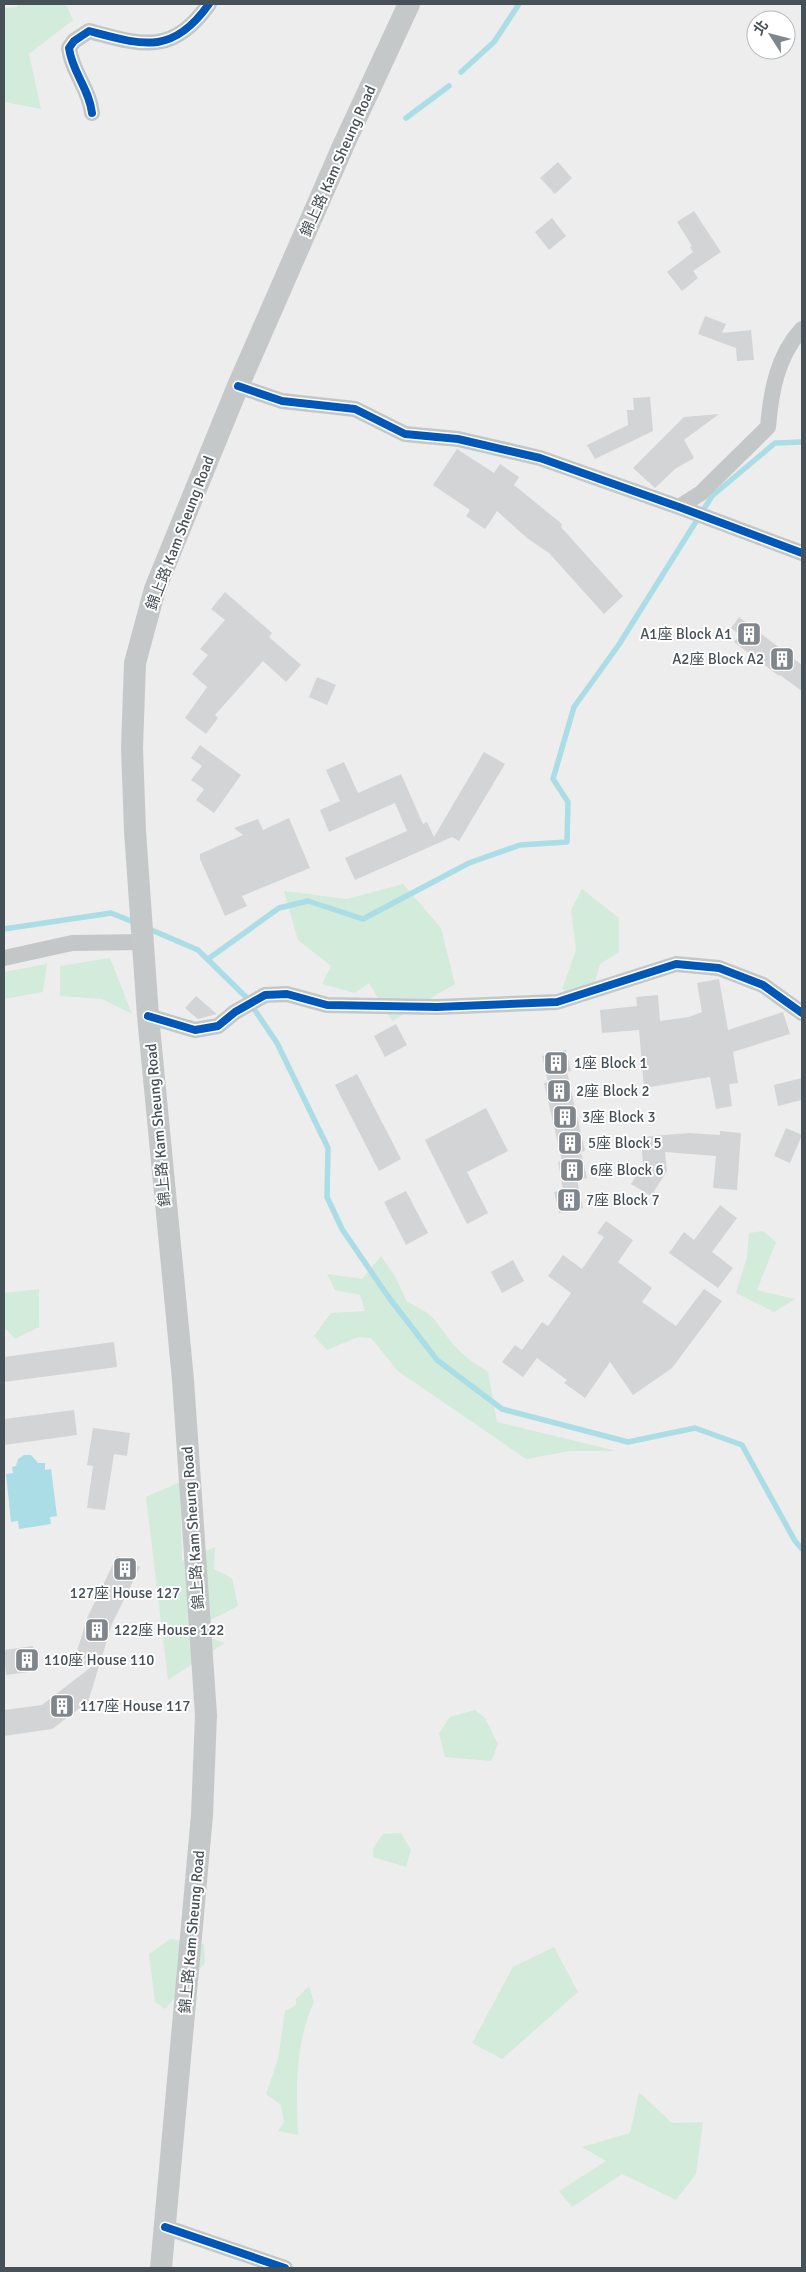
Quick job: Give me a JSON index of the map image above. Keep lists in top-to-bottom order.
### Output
{
  "streets": {
    "main road": ["錦上路 Kam Sheung Road"]
  },
  "places": {
    "building": [
      "A1座 Block A1",
      "A2座 Block A2",
      "1座 Block 1",
      "2座 Block 2",
      "3座 Block 3",
      "5座 Block 5",
      "6座 Block 6",
      "7座 Block 7",
      "127座 House 127",
      "122座 House 122",
      "110座 House 110",
      "117座 House 117"
    ]
  },
  "north": "top left"
}
